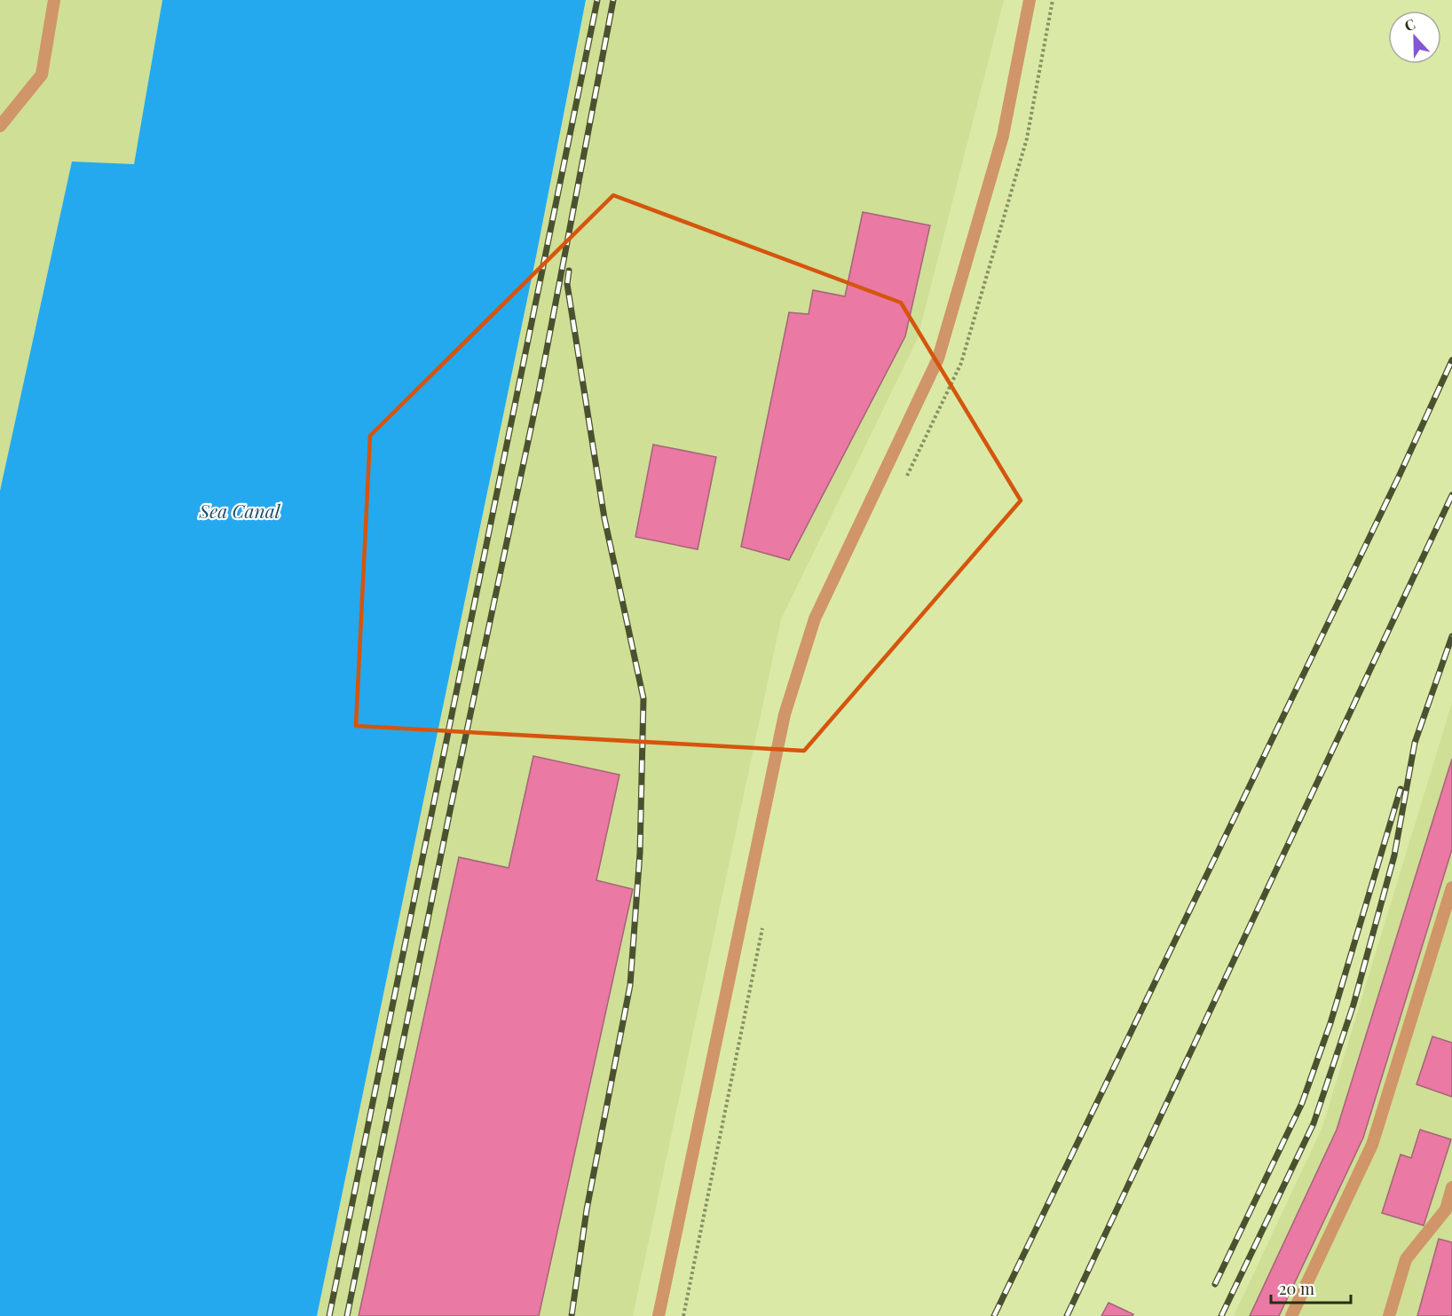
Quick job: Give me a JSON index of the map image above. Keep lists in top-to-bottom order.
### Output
{
  "water": ["Sea Canal"],
  "scale_bar": "20 m",
  "north": "top"
}
